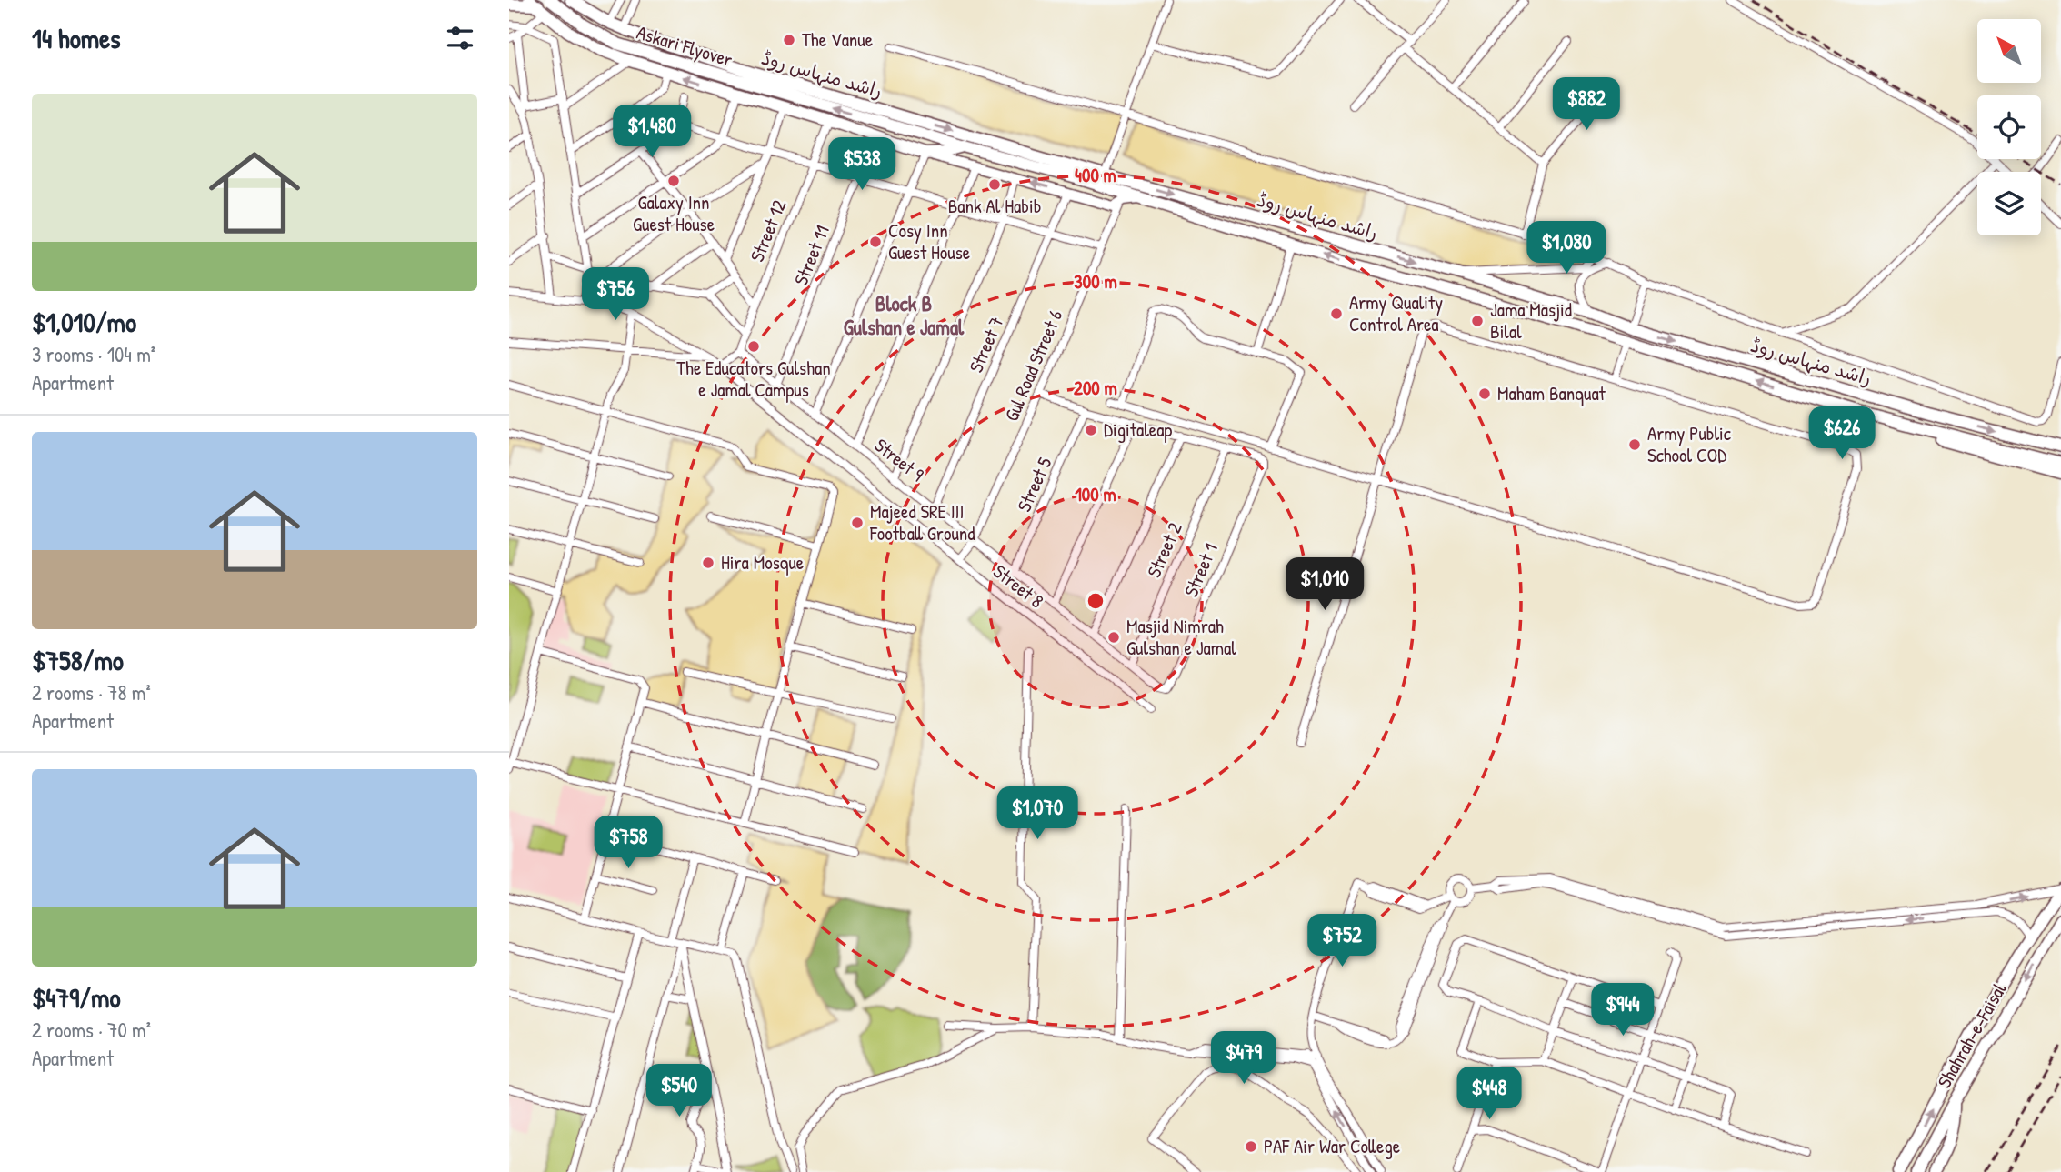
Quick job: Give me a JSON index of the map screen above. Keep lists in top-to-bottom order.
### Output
{
  "streets": {
    "main road": ["Askari Flyover", "راشد منہاس روڈ", "Shahrah-e-Faisal"],
    "street": [
      "Street 12",
      "Street 11",
      "Street 7",
      "Gul Road Street 6",
      "Street 9",
      "Street 5",
      "Street 2",
      "Street 1",
      "Street 8"
    ]
  },
  "crossings": [
    ["Askari Flyover", "راشد منہاس روڈ"],
    ["Street 12", "Street 9"],
    ["Street 11", "Street 9"],
    ["Street 7", "Street 9"],
    ["Gul Road Street 6", "Street 9"],
    ["Gul Road Street 6", "Street 8"],
    ["Street 9", "Street 5"],
    ["Street 9", "Street 2"],
    ["Street 9", "Street 1"],
    ["Street 2", "Street 1"]
  ],
  "districts": ["Block B Gulshan e Jamal"],
  "places": [
    "The Vanue",
    "Galaxy Inn Guest House",
    "Bank Al Habib",
    "Cosy Inn Guest House",
    "Army Quality Control Area",
    "Jama Masjid Bilal",
    "The Educators Gulshan e Jamal Campus",
    "Maham Banquat",
    "Digitaleap",
    "Army Public School COD",
    "Majeed SRE III Football Ground",
    "Hira Mosque",
    "Masjid Nimrah Gulshan e Jamal",
    "PAF Air War College"
  ],
  "north": "top left",
  "page": {
    "heading": "14 homes",
    "list": [
      {
        "name": "$1,010/mo",
        "note": "3 rooms · 104 m² · Apartment"
      },
      {
        "name": "$758/mo",
        "note": "2 rooms · 78 m² · Apartment"
      },
      {
        "name": "$479/mo",
        "note": "2 rooms · 70 m² · Apartment"
      }
    ],
    "price": [
      "$882",
      "$1,480",
      "$538",
      "$1,080",
      "$756",
      "$626",
      "$1,010",
      "$1,070",
      "$758",
      "$752",
      "$944",
      "$479",
      "$540",
      "$448"
    ]
  },
  "rings": [
    "400 m",
    "300 m",
    "200 m",
    "100 m"
  ]
}
